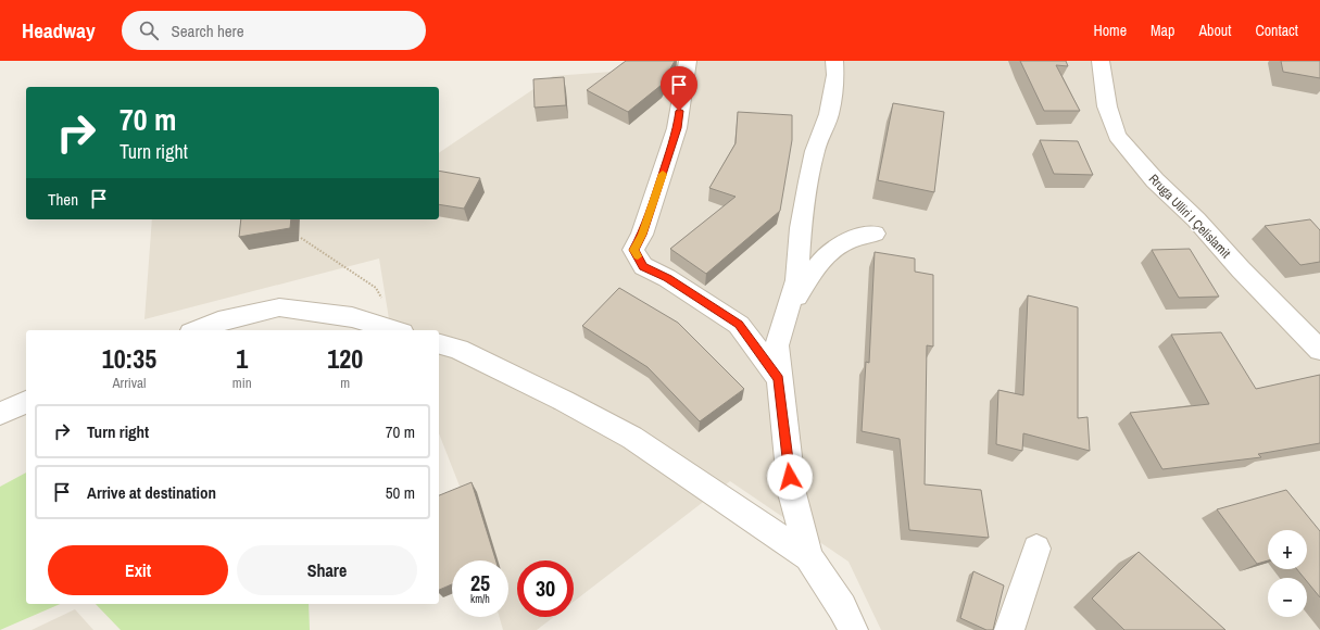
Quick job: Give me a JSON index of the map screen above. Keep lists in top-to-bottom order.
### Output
{
  "streets": {
    "street": ["Rruga Ulliri I Çelislamit"]
  },
  "page": {
    "header": "Headway",
    "search": "Search here",
    "nav": [
      "Home",
      "Map",
      "About",
      "Contact"
    ],
    "turn": ["70 m", "Turn right"],
    "then": "Then",
    "eta": [
      "10:35",
      "Arrival",
      "1",
      "min",
      "120",
      "m"
    ],
    "list": [
      {
        "name": "Turn right",
        "value": "70 m"
      },
      {
        "name": "Arrive at destination",
        "value": "50 m"
      }
    ],
    "map_buttons": ["+", "−"],
    "buttons": ["Exit", "Share"],
    "speed": "25 km/h",
    "limit": "30"
  }
}
